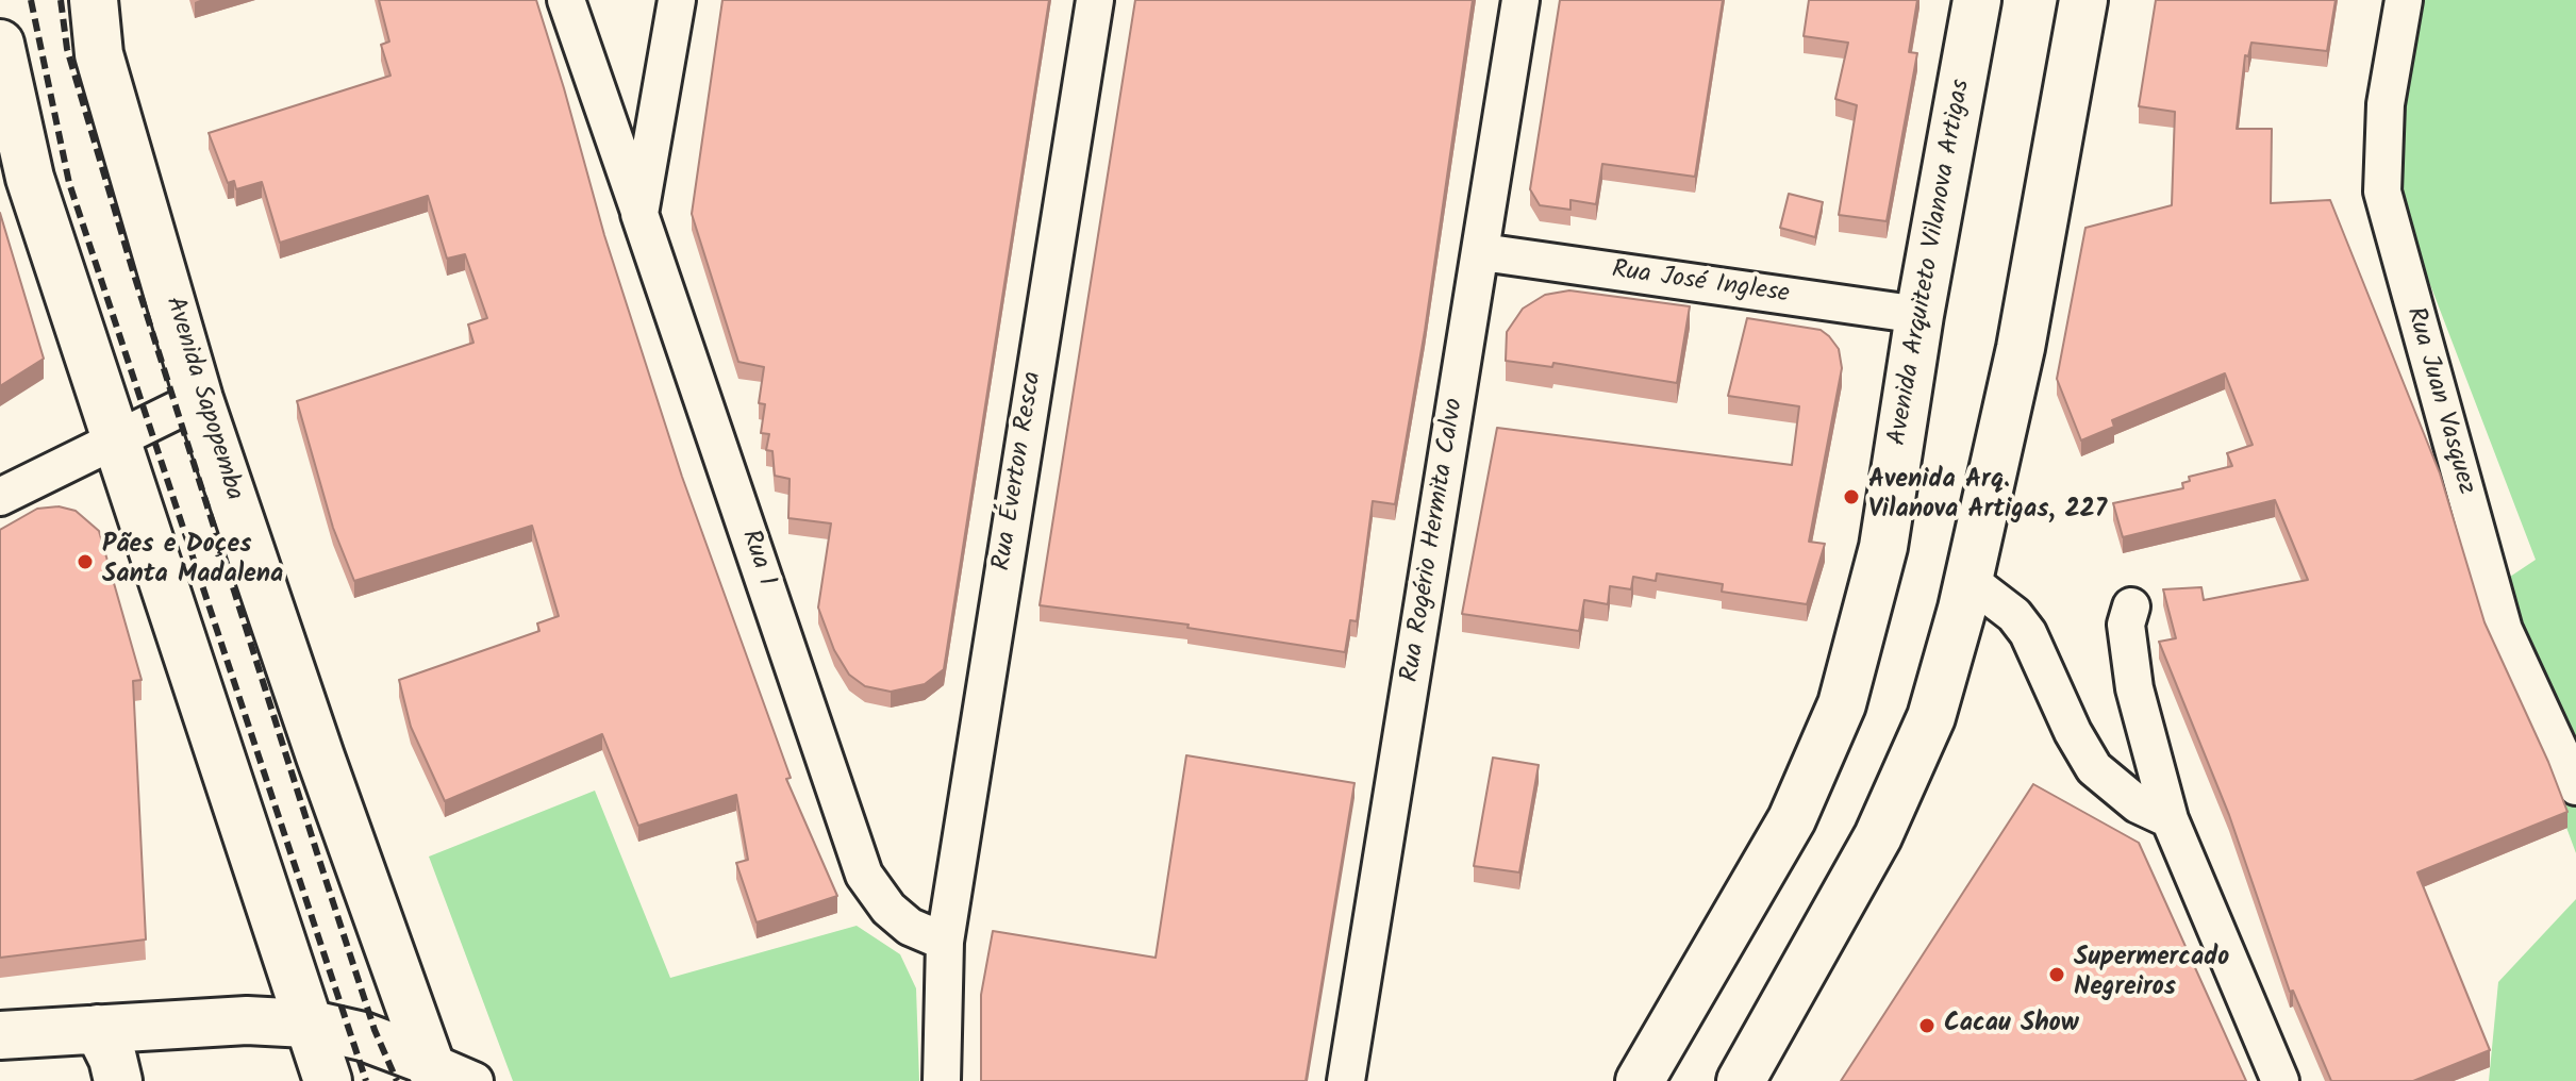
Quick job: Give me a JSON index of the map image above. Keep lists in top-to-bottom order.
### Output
{
  "streets": {
    "main road": ["Avenida Arquiteto Vilanova Artigas", "Avenida Sapopemba"],
    "street": [
      "Rua José Inglese",
      "Rua Juan Vasquez",
      "Rua Éverton Resca",
      "Rua Rogério Hermita Calvo",
      "Rua 1"
    ]
  },
  "crossings": [
    ["Avenida Arquiteto Vilanova Artigas", "Rua José Inglese"],
    ["Rua José Inglese", "Rua Rogério Hermita Calvo"],
    ["Rua Éverton Resca", "Rua 1"]
  ],
  "places": [
    "Avenida Arq. Vilanova Artigas, 227",
    "Pães e Doçes Santa Madalena",
    "Supermercado Negreiros",
    "Cacau Show"
  ]
}
